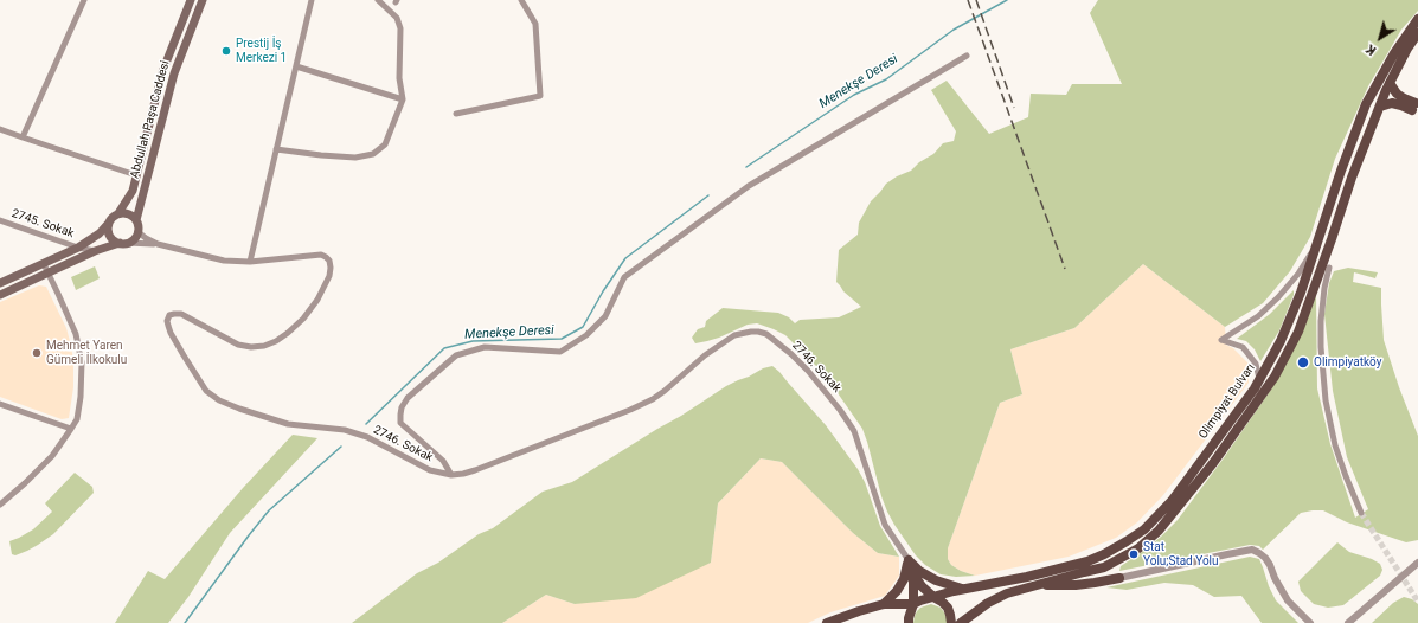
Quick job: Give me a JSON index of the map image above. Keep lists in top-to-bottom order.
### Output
{
  "streets": {
    "main road": ["Abdullah Paşa Caddesi", "Olimpiyat Bulvarı"],
    "street": ["2745. Sokak", "2746. Sokak"]
  },
  "water": ["Menekşe Deresi"],
  "places": [
    "Prestij İş Merkezi 1",
    "Mehmet Yaren Gümeli İlkokulu",
    "Olimpiyatköy",
    "Stat Yolu;Stad Yolu"
  ],
  "north": "bottom left"
}
